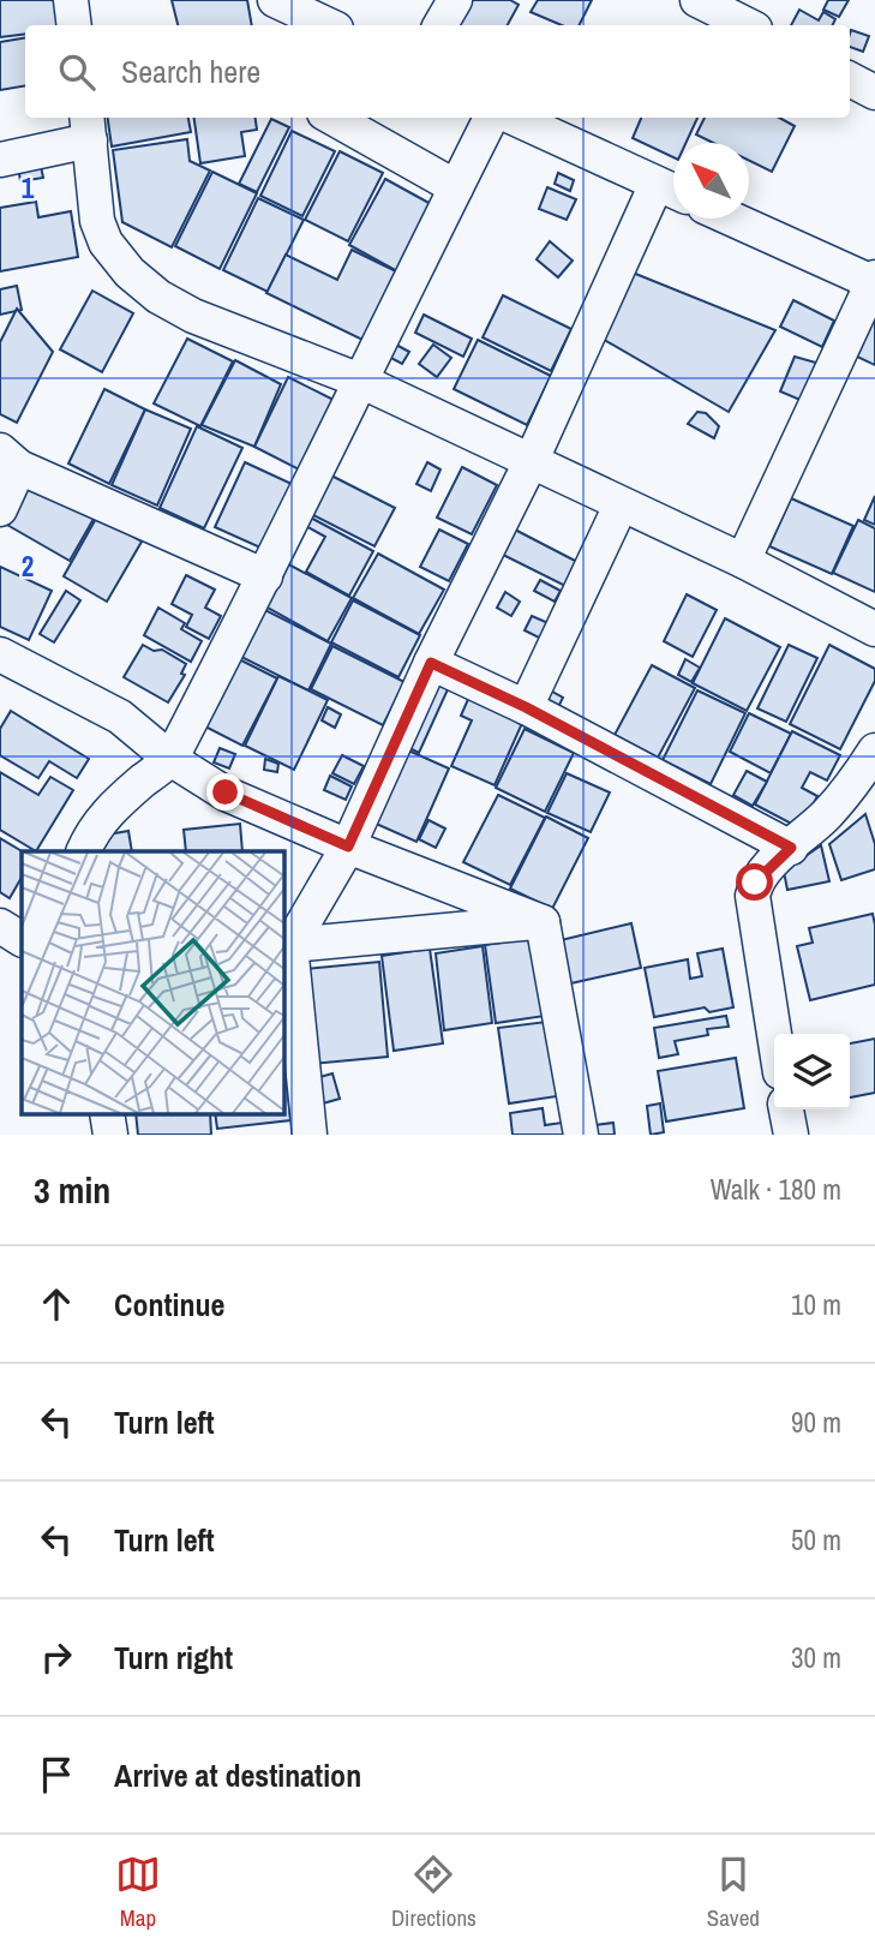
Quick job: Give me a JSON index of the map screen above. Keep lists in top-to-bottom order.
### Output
{
  "north": "top left",
  "page": {
    "search": "Search here",
    "heading": ["3 min", "Walk · 180 m"],
    "list": [
      ["Continue", "10 m"],
      ["Turn left", "90 m"],
      ["Turn left", "50 m"],
      ["Turn right", "30 m"],
      "Arrive at destination"
    ],
    "nav": ["Map", "Directions", "Saved"]
  },
  "grid": {
    "rows": ["1", "2"]
  }
}
